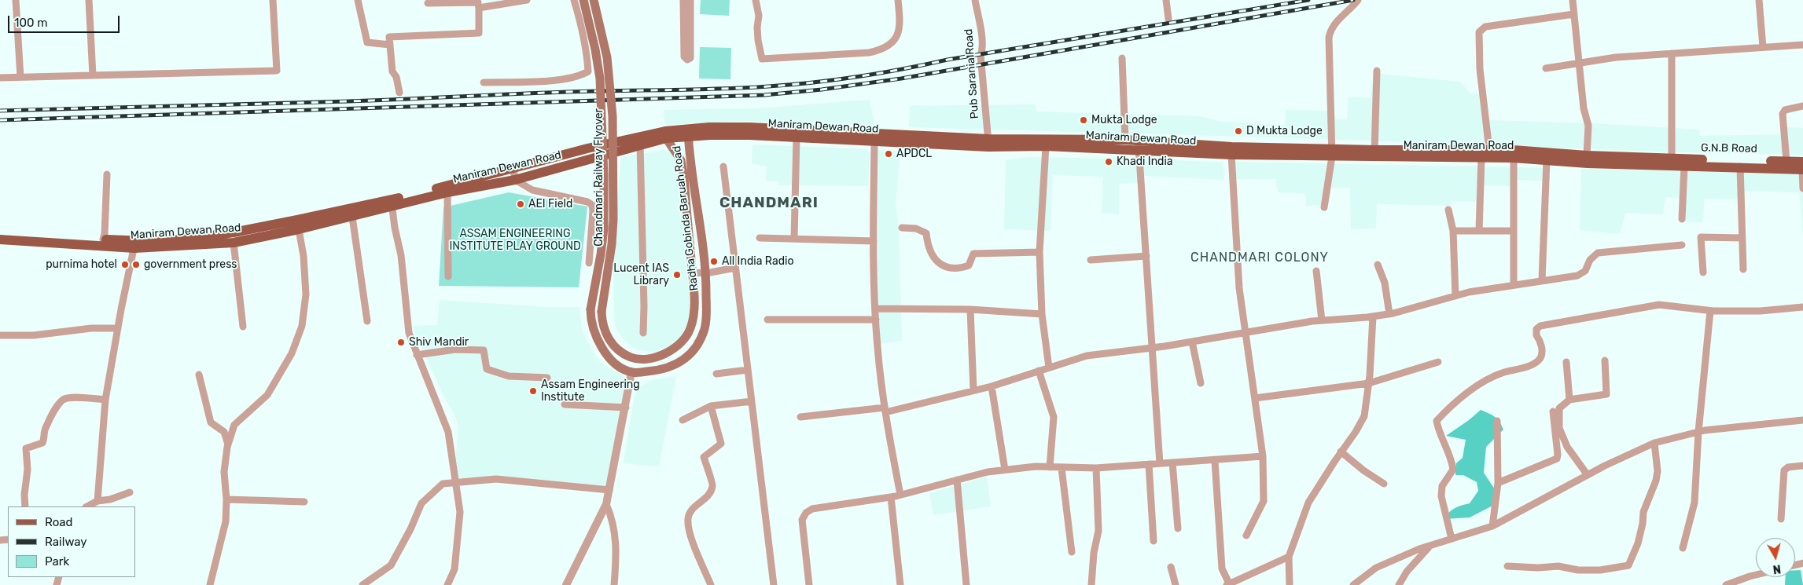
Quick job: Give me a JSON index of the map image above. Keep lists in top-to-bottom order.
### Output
{
  "streets": {
    "main road": [
      "Maniram Dewan Road",
      "G.N.B Road",
      "Chandmari Railway Flyover",
      "Radha Gobinda Baruah Road"
    ],
    "street": ["Pub Sarania Road"]
  },
  "crossings": [
    ["Pub Sarania Road", "Maniram Dewan Road"],
    ["Maniram Dewan Road", "G.N.B Road"],
    ["Maniram Dewan Road", "Radha Gobinda Baruah Road"],
    ["Chandmari Railway Flyover", "Radha Gobinda Baruah Road"]
  ],
  "districts": ["CHANDMARI", "CHANDMARI COLONY"],
  "parks": ["ASSAM ENGINEERING INSTITUTE PLAY GROUND"],
  "places": [
    "Mukta Lodge",
    "D Mukta Lodge",
    "APDCL",
    "Khadi India",
    "AEI Field",
    "All India Radio",
    "purnima hotel",
    "government press",
    "Lucent IAS Library",
    "Shiv Mandir",
    "Assam Engineering Institute"
  ],
  "legend": ["Road", "Railway", "Park"],
  "scale_bar": "100 m",
  "north": "bottom"
}
